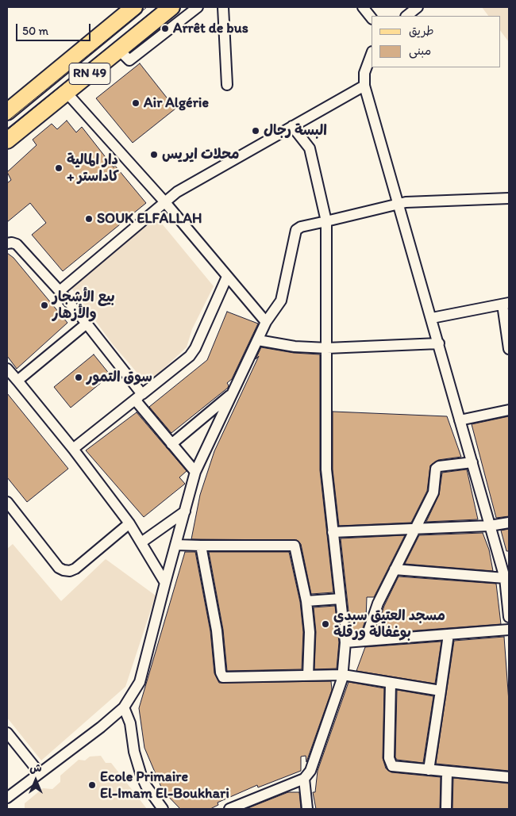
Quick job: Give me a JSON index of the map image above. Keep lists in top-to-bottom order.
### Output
{
  "streets": {
    "main road": ["RN 49"]
  },
  "places": [
    "Arrêt de bus",
    "Air Algérie",
    "البسة رجال",
    "محلات ايريس",
    "دار المالية + كاداستر",
    "SOUK ELFALLAH",
    "بيع الأشجار والأزهار",
    "سوق التمور",
    "مسجد العتيق سبدي بوغفالة ورقلة",
    "Ecole Primaire El-Imam El-Boukhari"
  ],
  "legend": ["طريق", "مبنى"],
  "scale_bar": "50 m",
  "north": "top"
}
